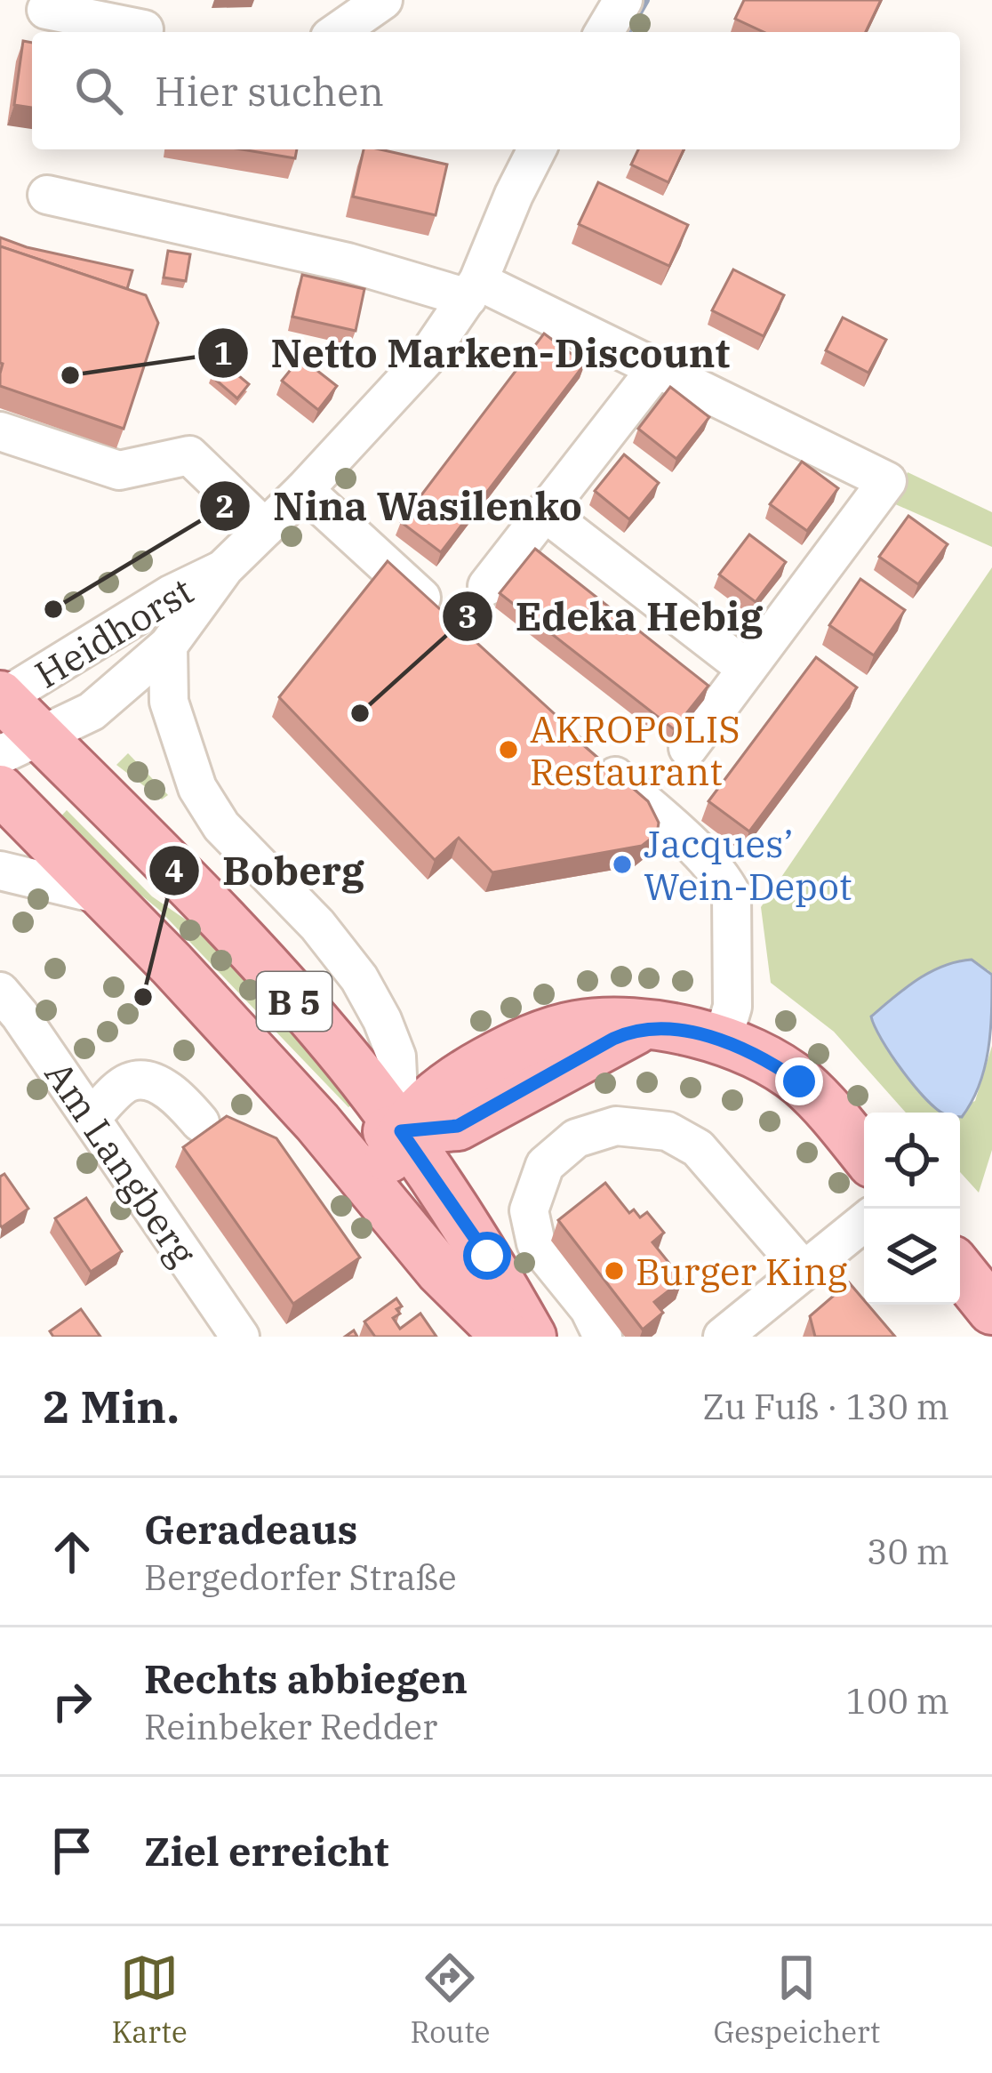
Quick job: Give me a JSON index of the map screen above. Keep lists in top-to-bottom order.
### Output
{
  "streets": {
    "main road": ["B 5"],
    "street": ["Heidhorst", "Am Langberg"]
  },
  "crossings": [
    ["Heidhorst", "B 5"]
  ],
  "places": [
    "Netto Marken-Discount",
    "Nina Wasilenko",
    "Edeka Hebig",
    "AKROPOLIS Restaurant",
    "Jacques’ Wein-Depot",
    "Boberg",
    "Burger King"
  ],
  "page": {
    "search": "Hier suchen",
    "heading": ["2 Min.", "Zu Fuß · 130 m"],
    "list": [
      ["Geradeaus", "Bergedorfer Straße", "30 m"],
      ["Rechts abbiegen", "Reinbeker Redder", "100 m"],
      "Ziel erreicht"
    ],
    "nav": ["Karte", "Route", "Gespeichert"]
  }
}
